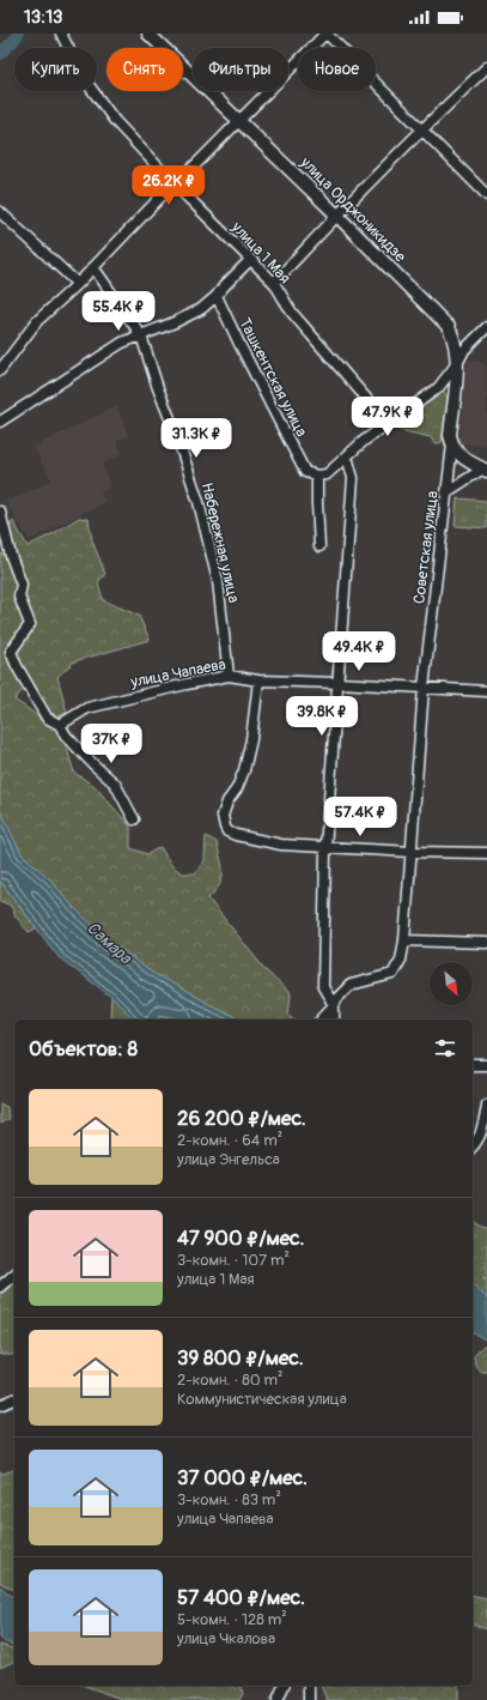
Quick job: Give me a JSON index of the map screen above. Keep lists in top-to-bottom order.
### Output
{
  "streets": {
    "main road": ["улица Орджоникидзе"],
    "street": [
      "улица 1 Мая",
      "Ташкентская улица",
      "Набережная улица",
      "Советская улица",
      "улица Чапаева"
    ]
  },
  "crossings": [
    ["улица Орджоникидзе", "Советская улица"],
    ["Набережная улица", "улица Чапаева"],
    ["Советская улица", "улица Чапаева"]
  ],
  "water": ["Самара"],
  "north": "bottom right",
  "page": {
    "status": "13:13",
    "chip": [
      "Купить",
      "Снять",
      "Фильтры",
      "Новое"
    ],
    "price": [
      "26.2K ₽",
      "55.4K ₽",
      "47.9K ₽",
      "31.3K ₽",
      "49.4K ₽",
      "39.8K ₽",
      "37K ₽",
      "57.4K ₽"
    ],
    "heading": "Объектов: 8",
    "list": [
      {
        "name": "26 200 ₽/мес.",
        "note": "2-комн. · 64 m² · улица Энгельса"
      },
      {
        "name": "47 900 ₽/мес.",
        "note": "3-комн. · 107 m² · улица 1 Мая"
      },
      {
        "name": "39 800 ₽/мес.",
        "note": "2-комн. · 80 m² · Коммунистическая улица"
      },
      {
        "name": "37 000 ₽/мес.",
        "note": "3-комн. · 83 m² · улица Чапаева"
      },
      {
        "name": "57 400 ₽/мес.",
        "note": "5-комн. · 128 m² · улица Чкалова"
      }
    ]
  }
}
